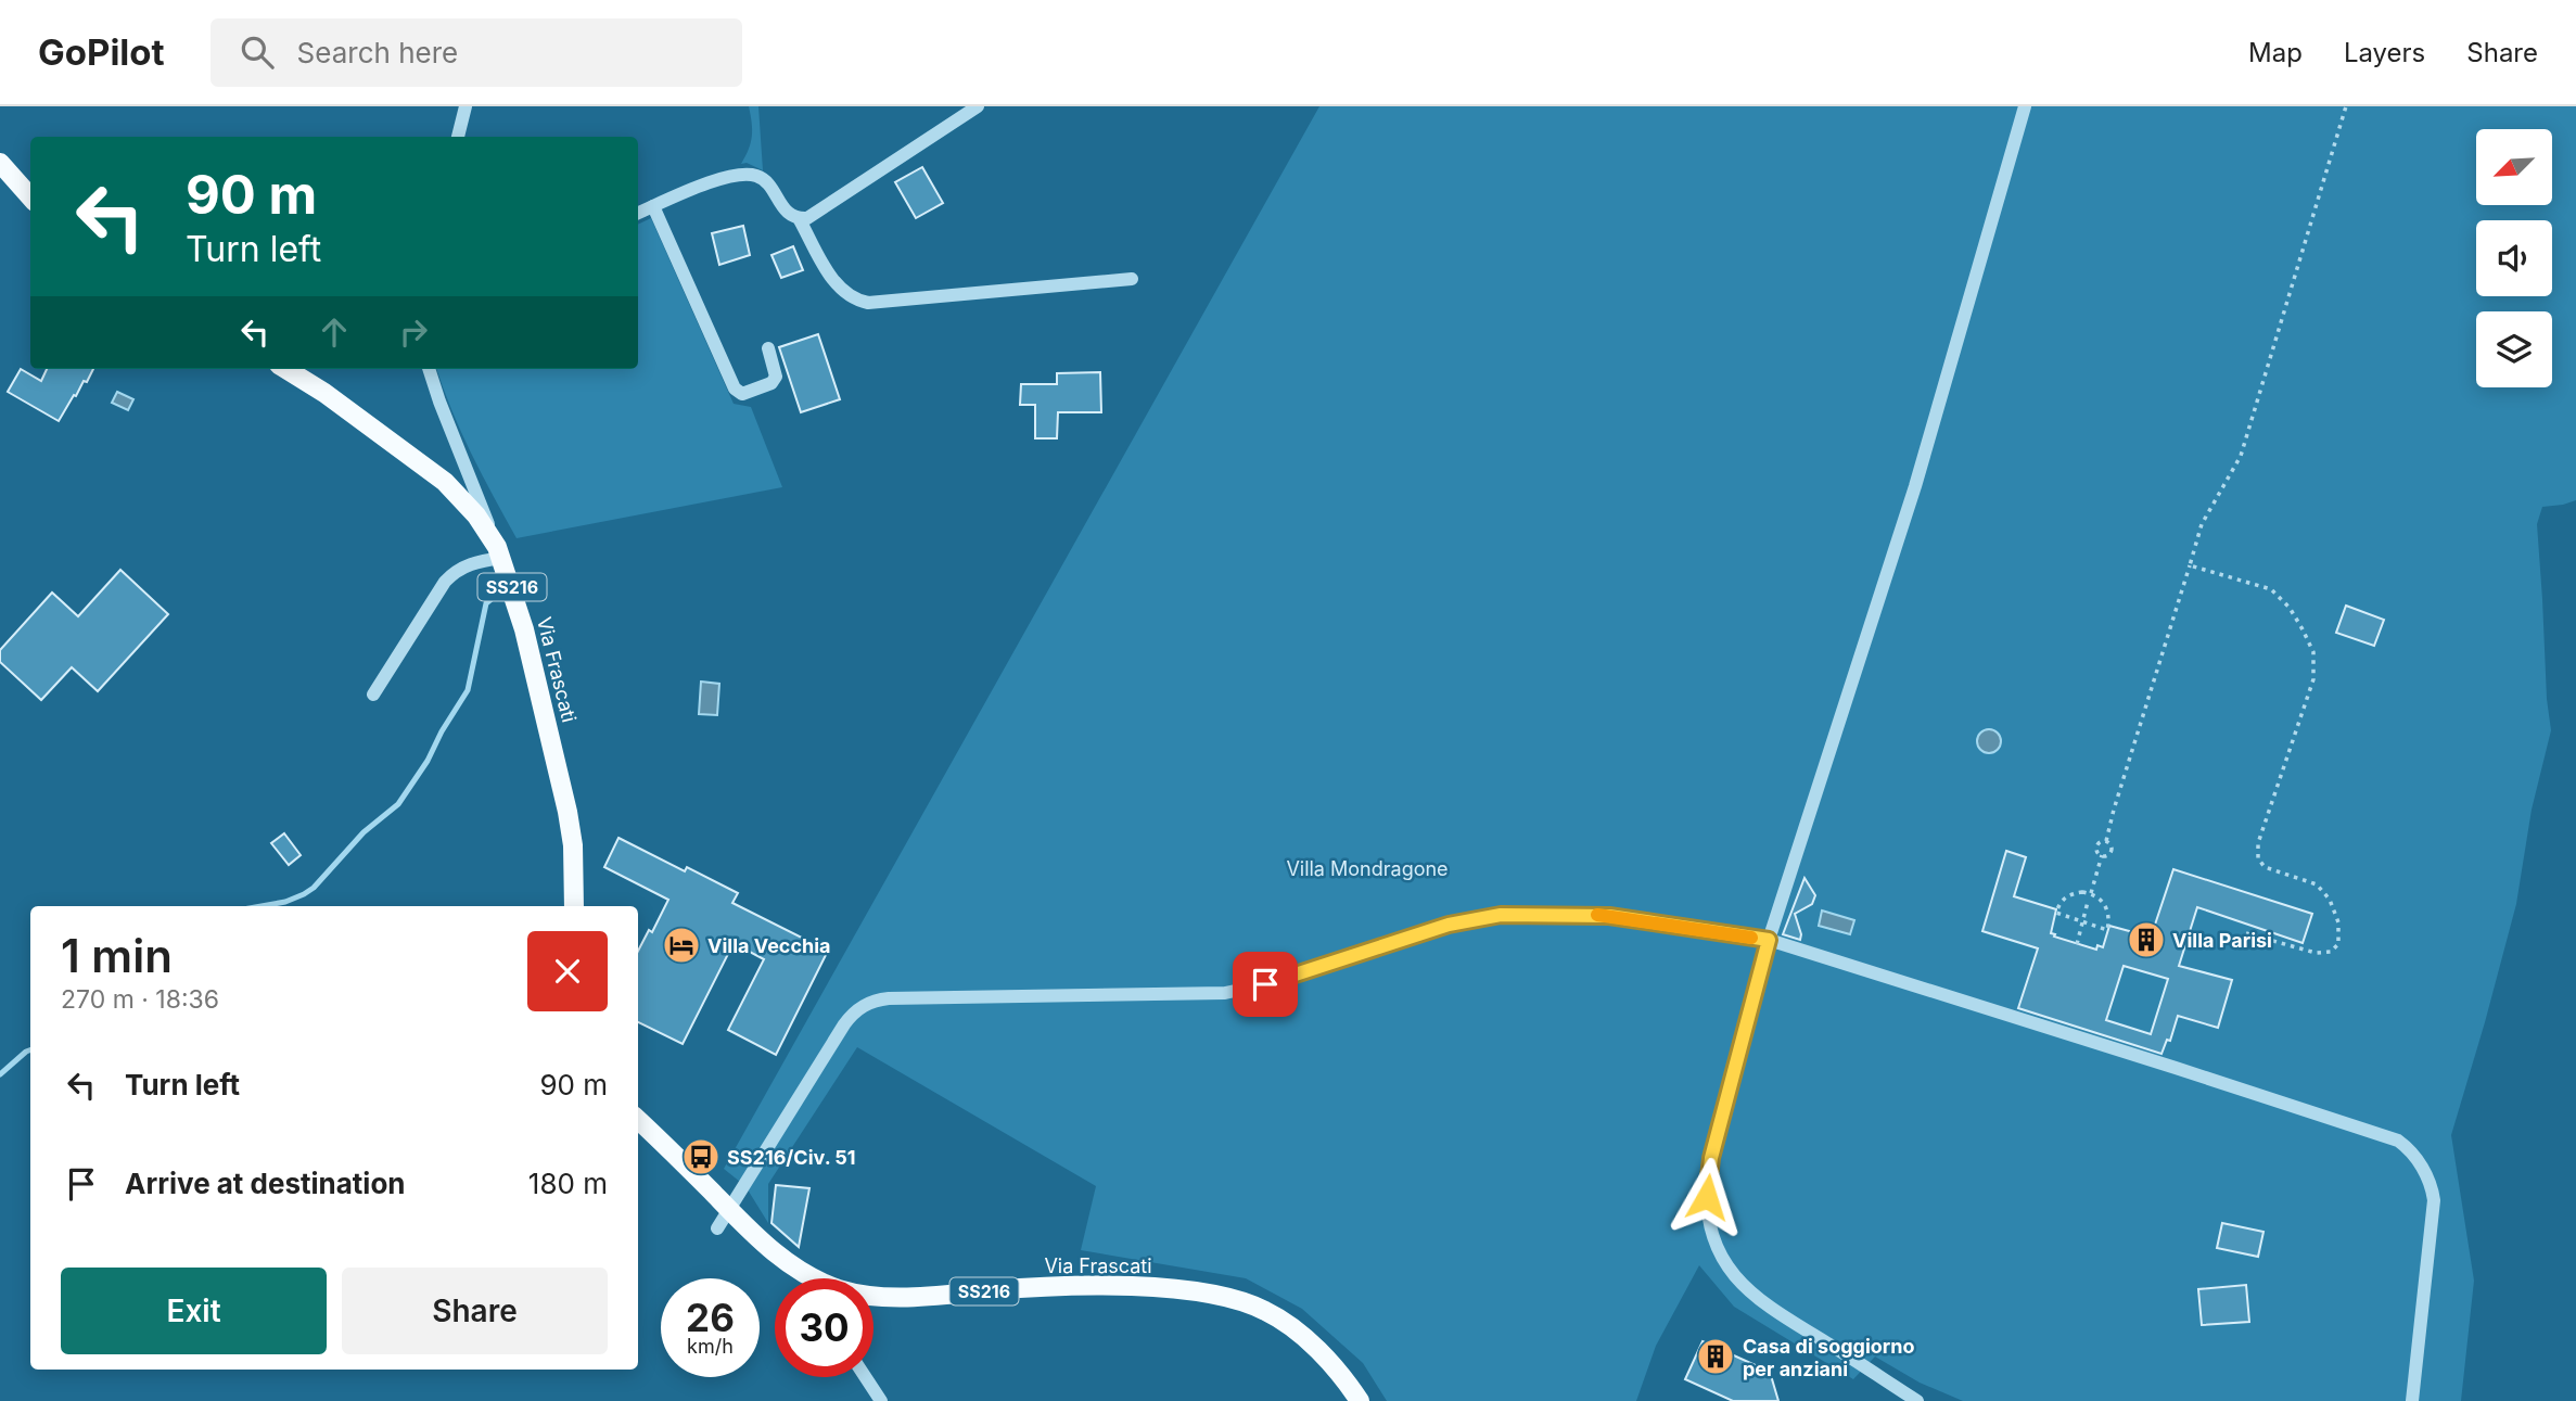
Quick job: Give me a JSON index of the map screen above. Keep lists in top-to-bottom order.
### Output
{
  "streets": {
    "main road": ["SS216", "Via Frascati"]
  },
  "parks": ["Villa Mondragone"],
  "places": {
    "building": ["Villa Parisi", "Casa di soggiorno per anziani"],
    "hotel": ["Villa Vecchia"],
    "bus stop": ["SS216/Civ. 51"]
  },
  "north": "bottom left",
  "page": {
    "header": "GoPilot",
    "search": "Search here",
    "nav": ["Map", "Layers", "Share"],
    "turn": ["90 m", "Turn left"],
    "heading": ["1 min", "270 m · 18:36"],
    "list": [
      {
        "name": "Turn left",
        "value": "90 m"
      },
      {
        "name": "Arrive at destination",
        "value": "180 m"
      }
    ],
    "buttons": ["Exit", "Share"],
    "speed": "26 km/h",
    "limit": "30"
  }
}
